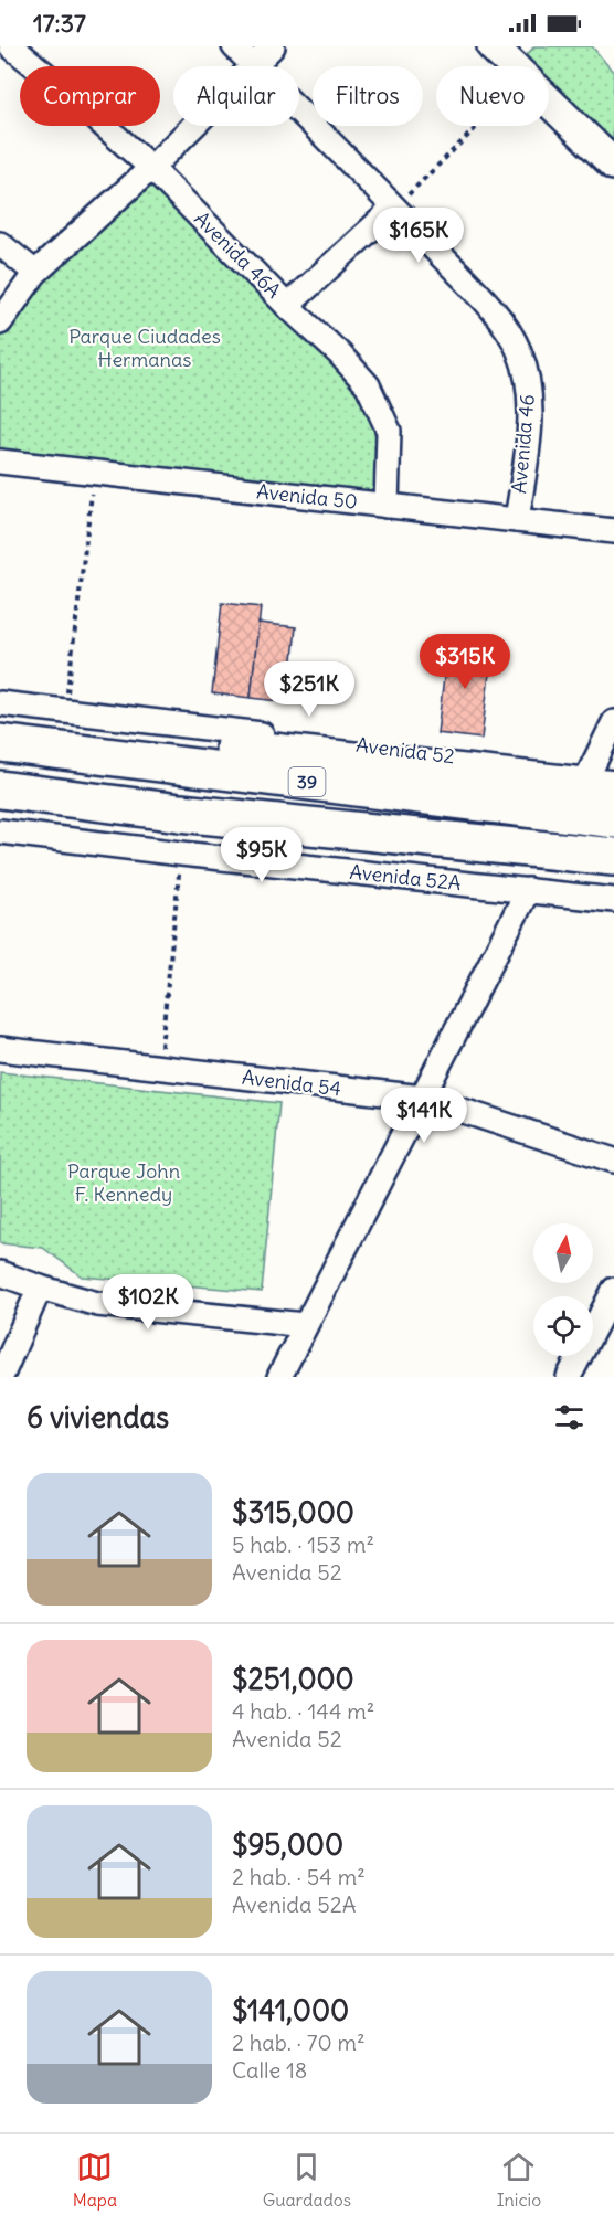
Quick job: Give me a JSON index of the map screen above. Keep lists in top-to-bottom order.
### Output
{
  "streets": {
    "highway": ["39"],
    "street": [
      "Avenida 46A",
      "Avenida 46",
      "Avenida 50",
      "Avenida 52",
      "Avenida 52A",
      "Avenida 54"
    ]
  },
  "crossings": [
    ["Avenida 46A", "Avenida 50"],
    ["Avenida 46", "Avenida 50"]
  ],
  "parks": ["Parque Ciudades Hermanas", "Parque John F. Kennedy"],
  "north": "top",
  "page": {
    "status": "17:37",
    "chip": [
      "Comprar",
      "Alquilar",
      "Filtros",
      "Nuevo"
    ],
    "price": [
      "$165K",
      "$315K",
      "$251K",
      "$95K",
      "$141K",
      "$102K"
    ],
    "heading": "6 viviendas",
    "list": [
      {
        "name": "$315,000",
        "note": "5 hab. · 153 m² · Avenida 52"
      },
      {
        "name": "$251,000",
        "note": "4 hab. · 144 m² · Avenida 52"
      },
      {
        "name": "$95,000",
        "note": "2 hab. · 54 m² · Avenida 52A"
      },
      {
        "name": "$141,000",
        "note": "2 hab. · 70 m² · Calle 18"
      }
    ],
    "tabs": ["Mapa", "Guardados", "Inicio"]
  }
}
